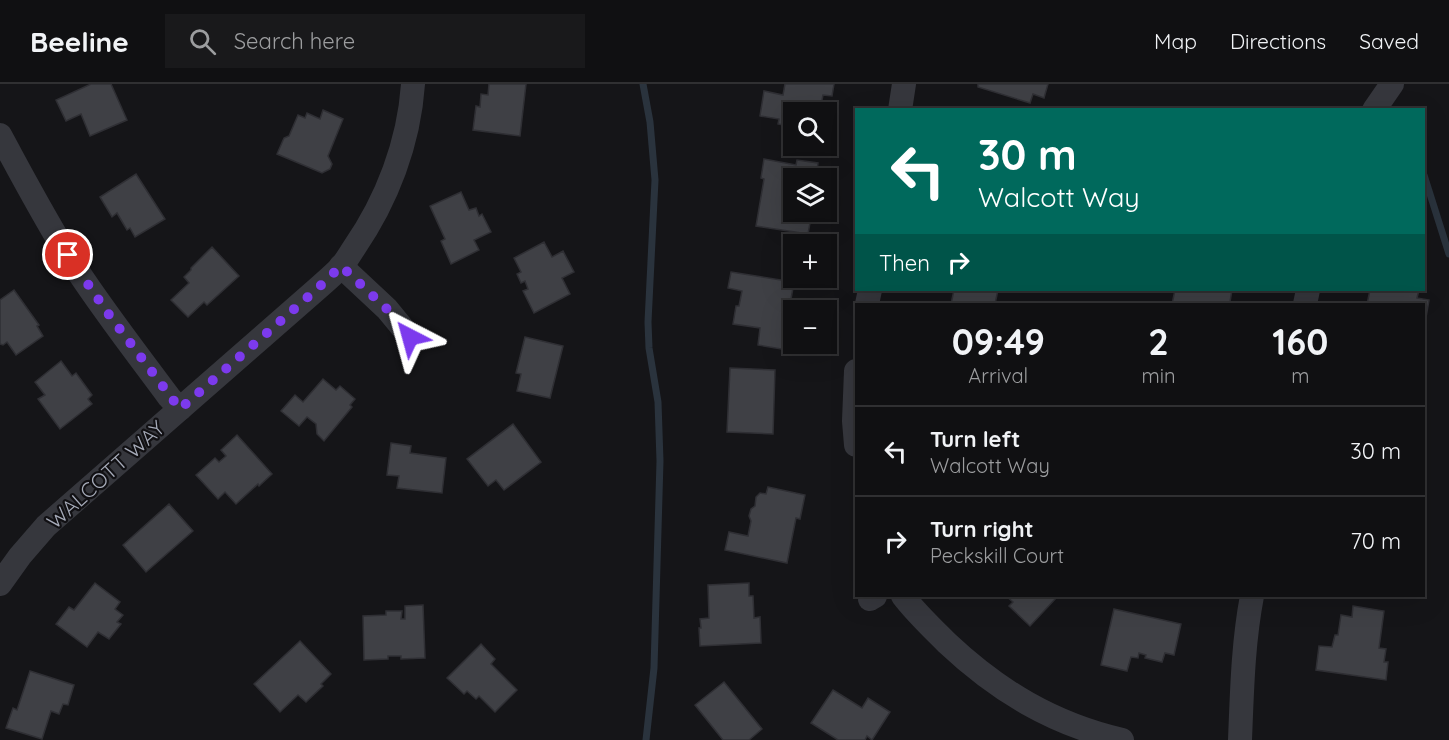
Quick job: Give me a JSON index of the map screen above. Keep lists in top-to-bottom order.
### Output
{
  "streets": {
    "street": ["WALCOTT WAY"]
  },
  "page": {
    "header": "Beeline",
    "search": "Search here",
    "nav": ["Map", "Directions", "Saved"],
    "map_buttons": ["+", "−"],
    "turn": ["30 m", "Walcott Way"],
    "then": "Then",
    "eta": [
      "09:49",
      "Arrival",
      "2",
      "min",
      "160",
      "m"
    ],
    "list": [
      {
        "name": "Turn left",
        "note": "Walcott Way",
        "value": "30 m"
      },
      {
        "name": "Turn right",
        "note": "Peckskill Court",
        "value": "70 m"
      }
    ]
  }
}
